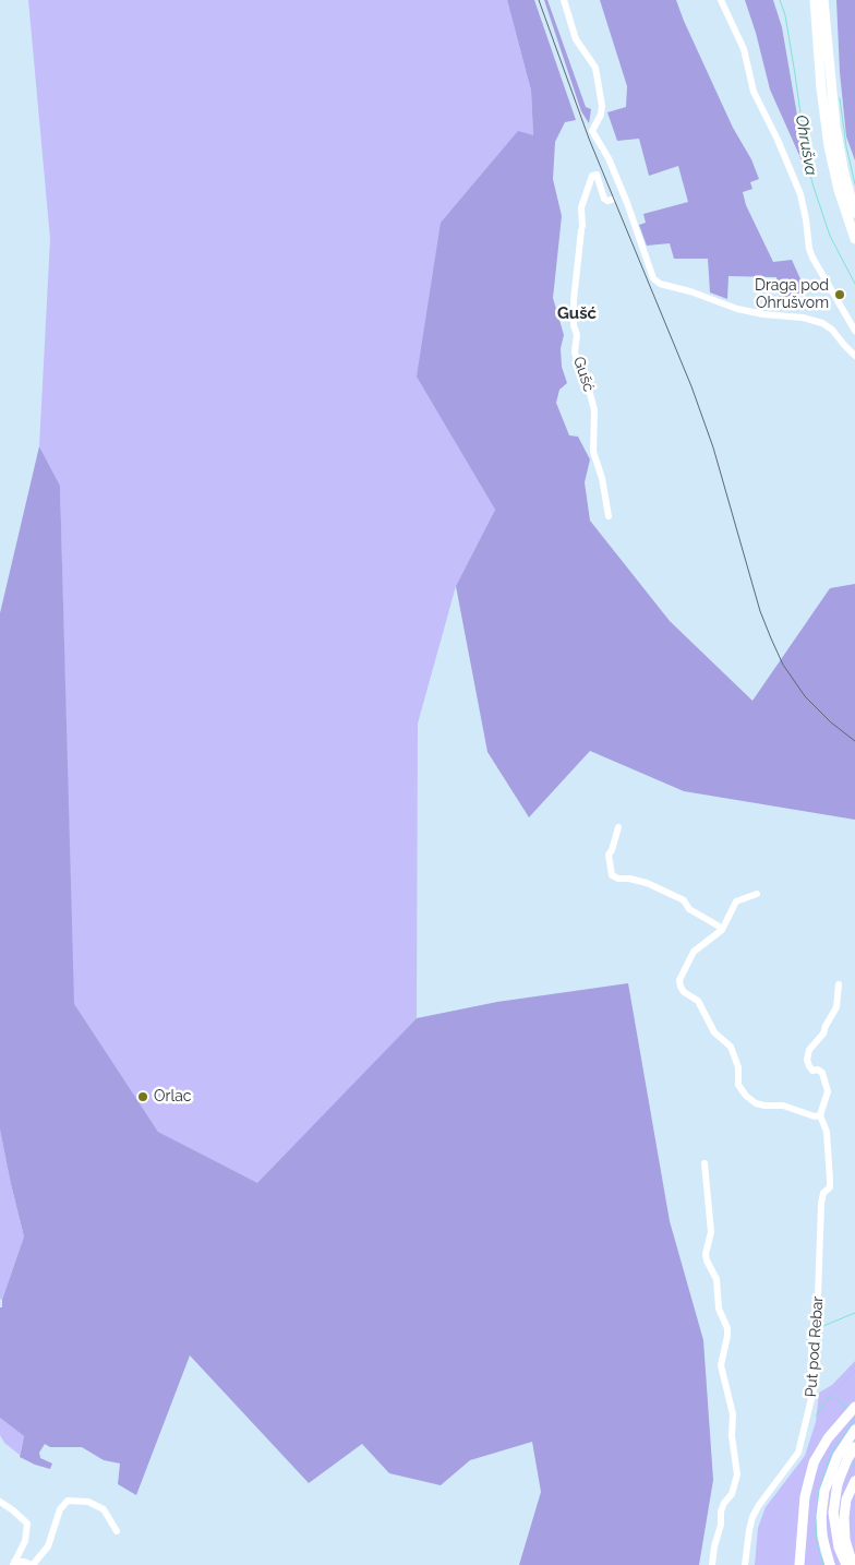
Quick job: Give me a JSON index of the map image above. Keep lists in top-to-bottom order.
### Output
{
  "streets": {
    "street": ["Gušć", "Put pod Rebar"]
  },
  "districts": ["Gušć"],
  "water": ["Ohrušva"],
  "places": ["Draga pod Ohrušvom", "Orlac"]
}
